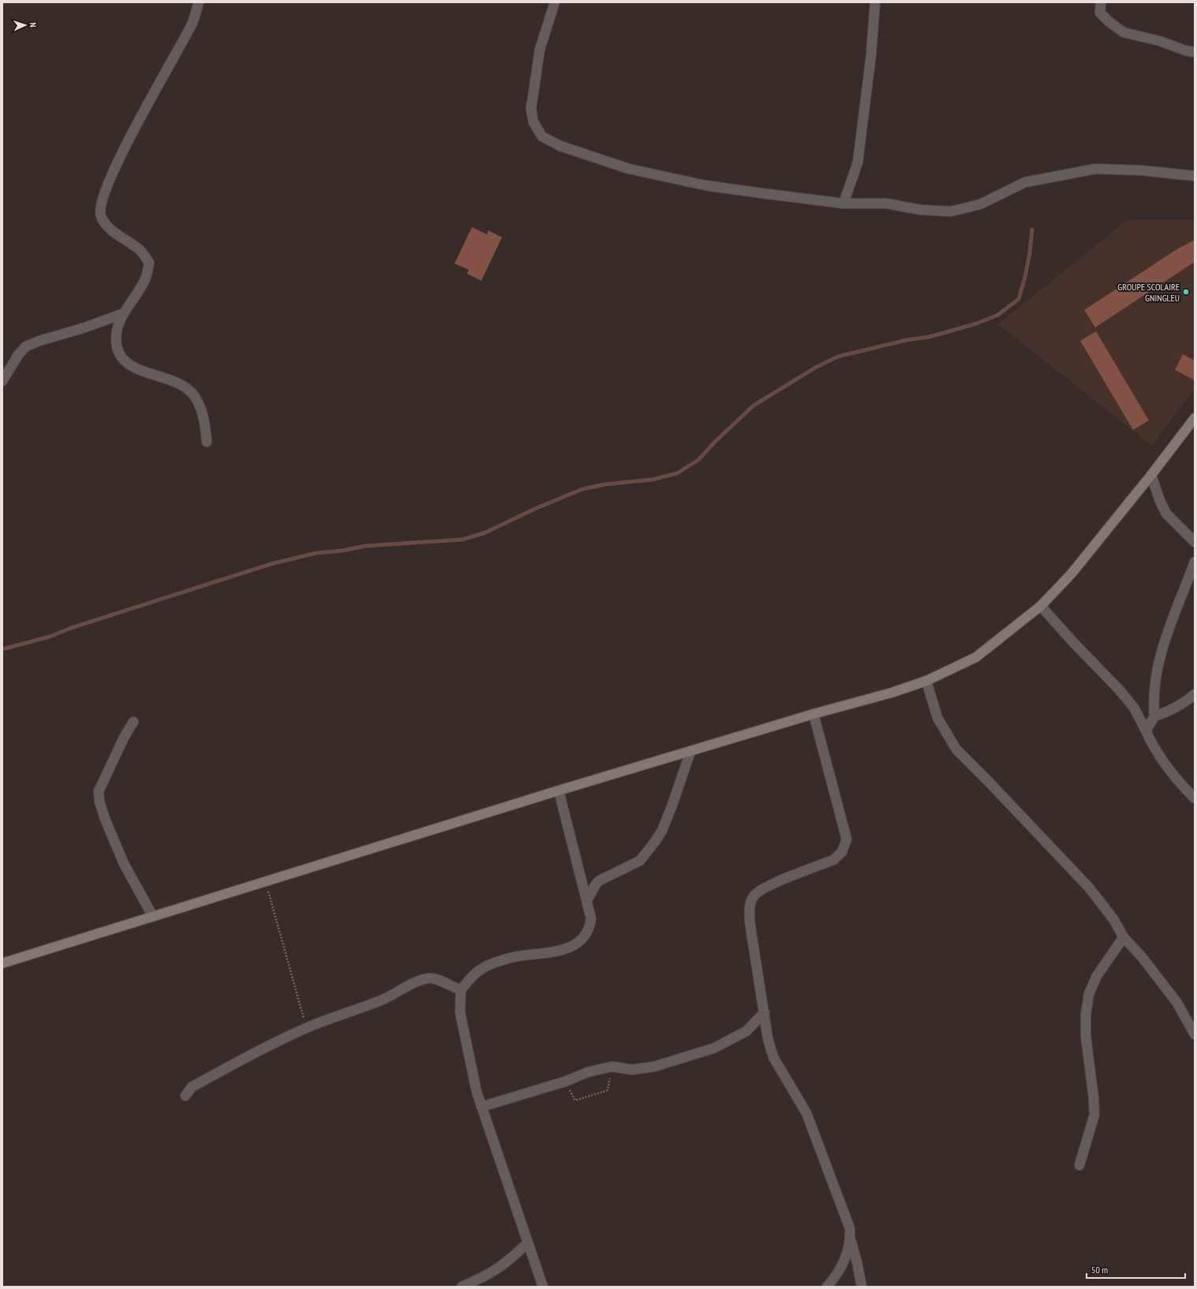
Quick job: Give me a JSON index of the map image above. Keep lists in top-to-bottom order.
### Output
{
  "places": ["GROUPE SCOLAIRE GNINGLEU"],
  "scale_bar": "50 m",
  "north": "right"
}
